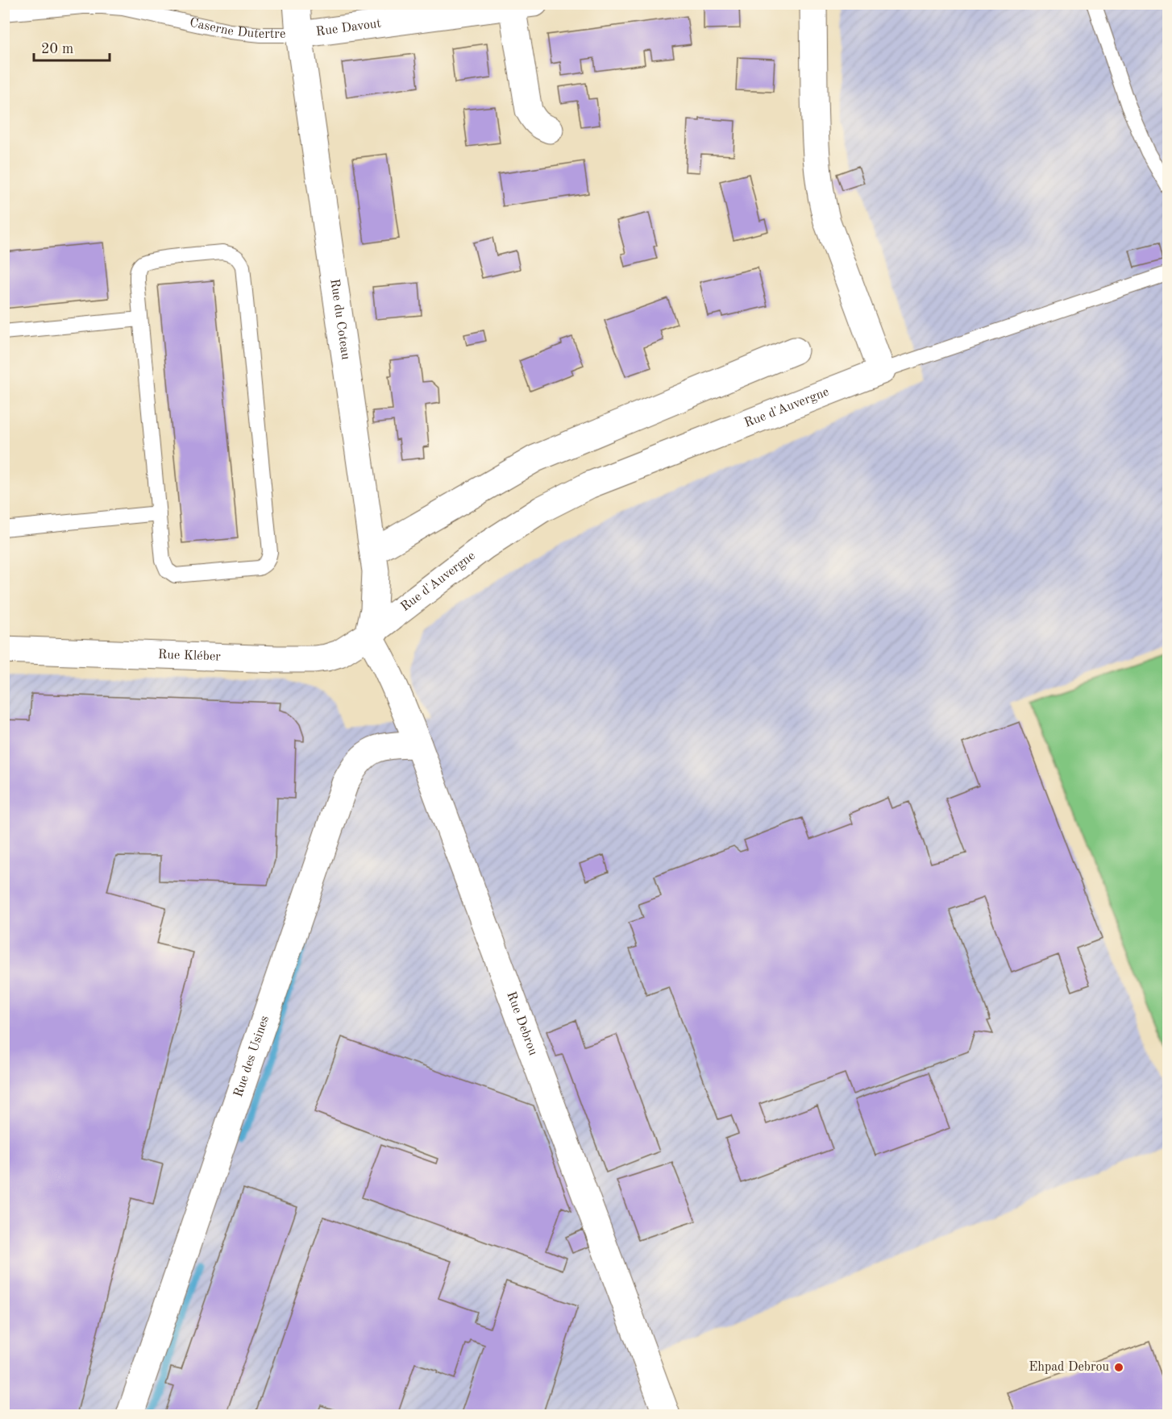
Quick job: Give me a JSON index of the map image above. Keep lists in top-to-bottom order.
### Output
{
  "streets": {
    "street": [
      "Rue Davout",
      "Rue du Coteau",
      "Rue d'Auvergne",
      "Rue Kléber",
      "Rue Debrou",
      "Rue des Usines"
    ],
    "lane": ["Caserne Dutertre"]
  },
  "crossings": [
    ["Caserne Dutertre", "Rue Davout"],
    ["Caserne Dutertre", "Rue du Coteau"],
    ["Rue Davout", "Rue du Coteau"],
    ["Rue du Coteau", "Rue d'Auvergne"],
    ["Rue du Coteau", "Rue Kléber"],
    ["Rue du Coteau", "Rue Debrou"],
    ["Rue d'Auvergne", "Rue Kléber"],
    ["Rue d'Auvergne", "Rue Debrou"],
    ["Rue Kléber", "Rue Debrou"],
    ["Rue Debrou", "Rue des Usines"]
  ],
  "places": ["Ehpad Debrou"],
  "scale_bar": "20 m"
}
